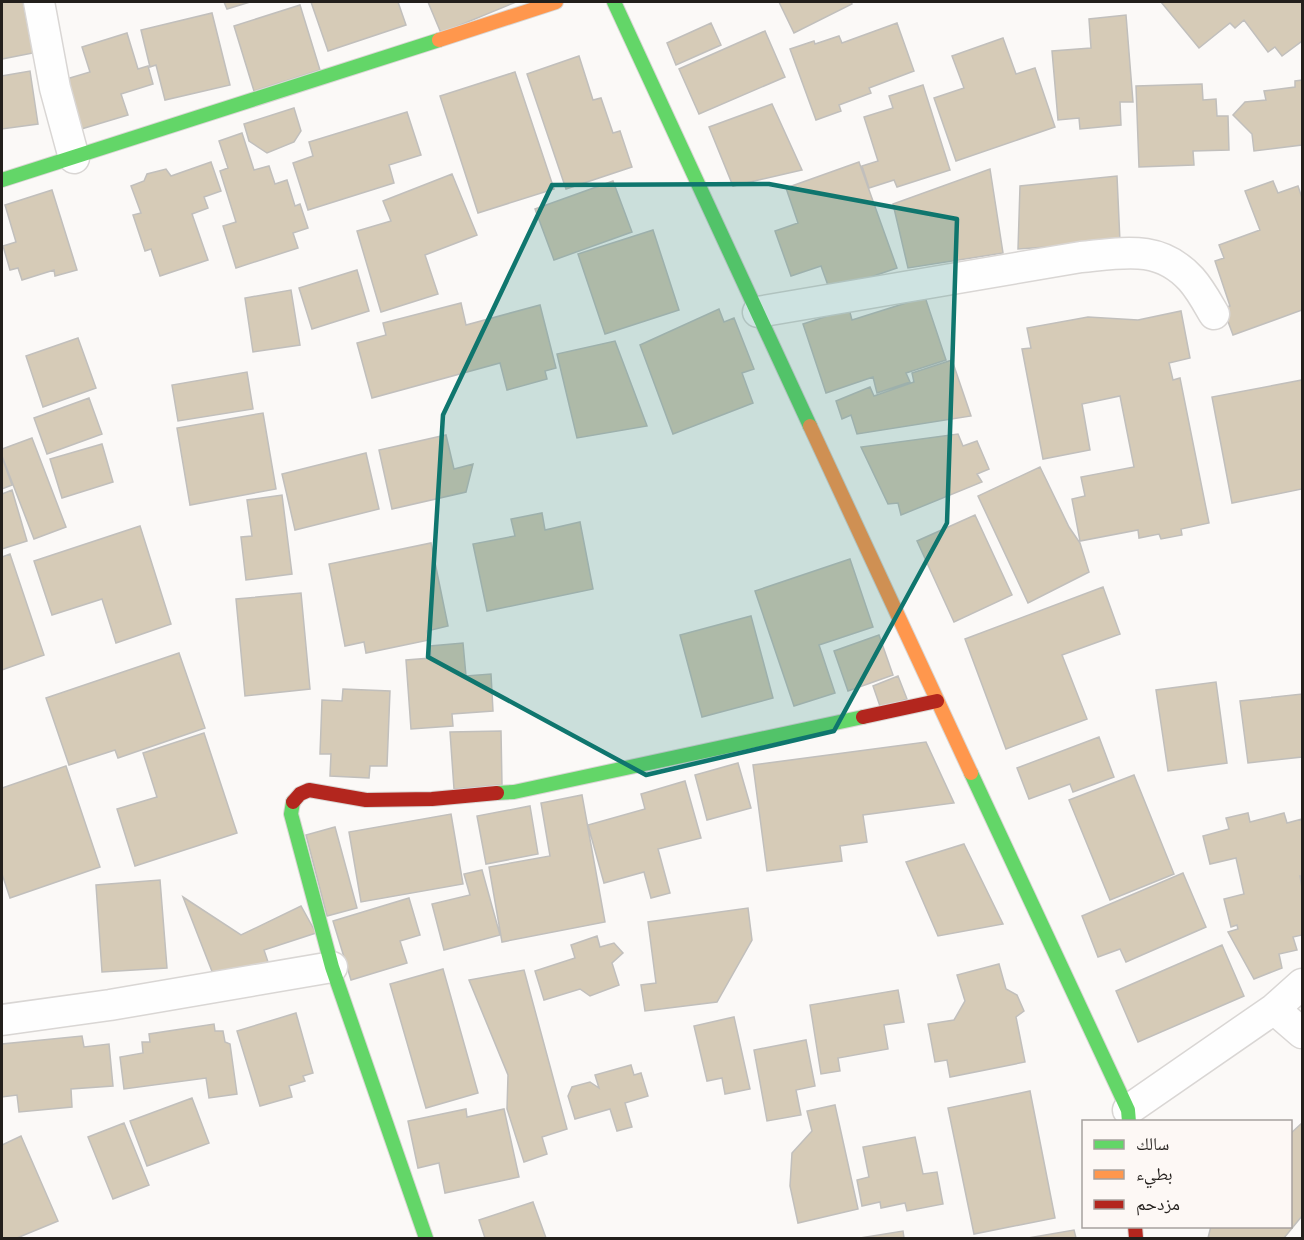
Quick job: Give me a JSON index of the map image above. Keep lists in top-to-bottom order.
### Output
{
  "legend": ["سالك", "بطيء", "مزدحم"]
}
